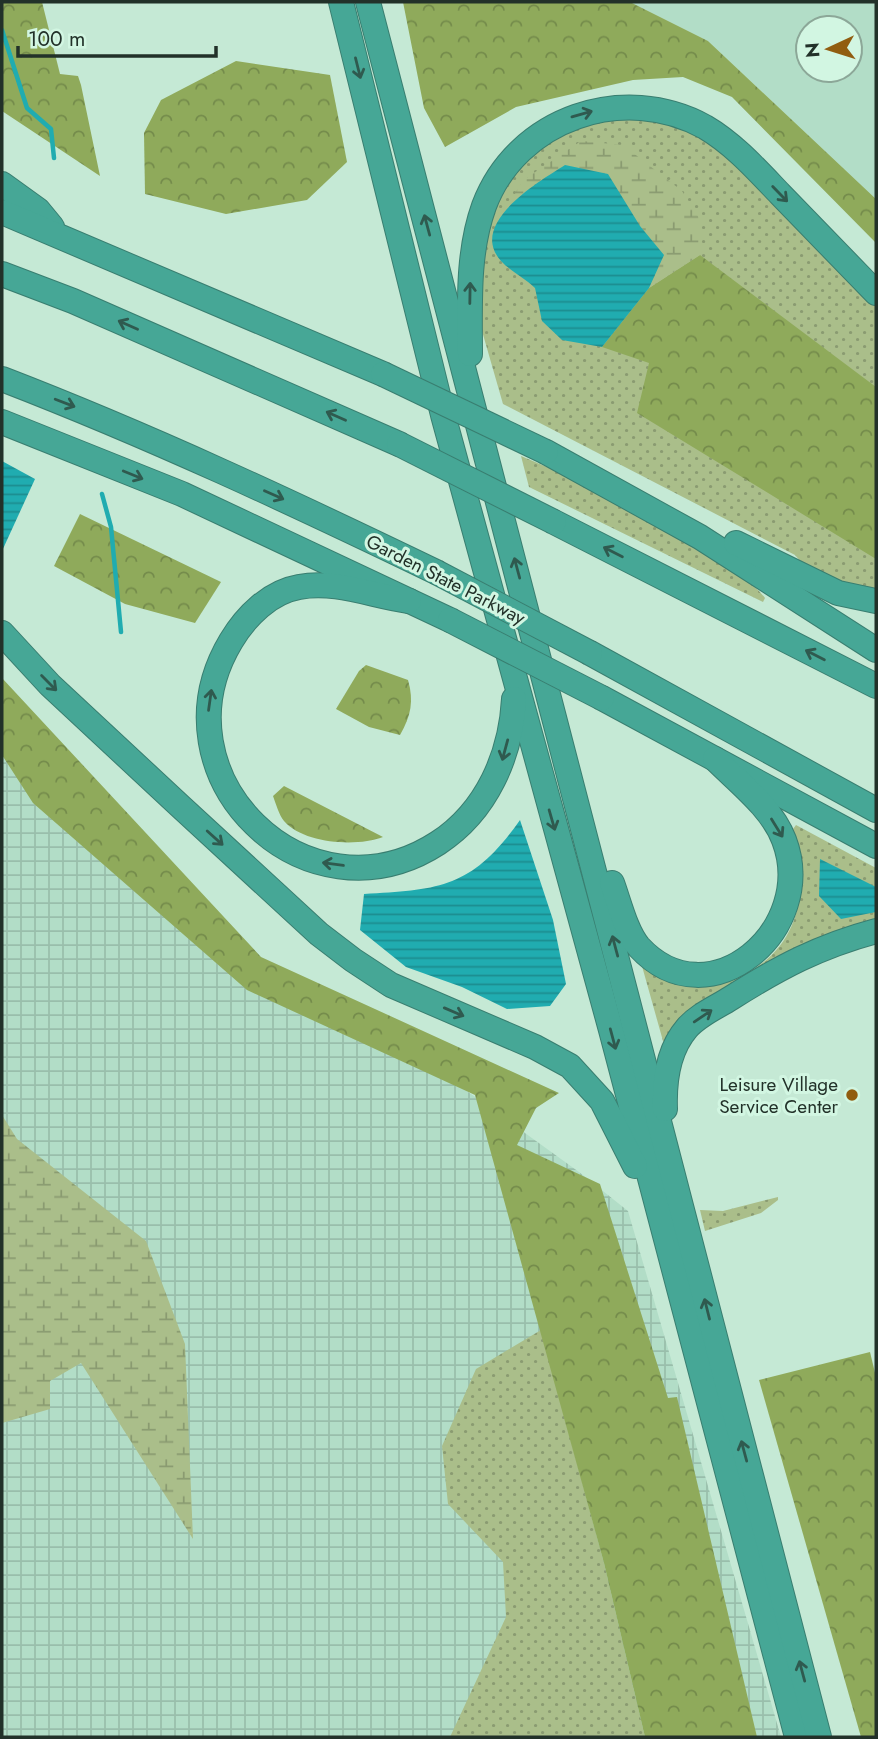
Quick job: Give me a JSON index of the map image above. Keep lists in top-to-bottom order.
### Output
{
  "streets": {
    "highway": ["Garden State Parkway"]
  },
  "places": ["Leisure Village Service Center"],
  "scale_bar": "100 m",
  "north": "left"
}
